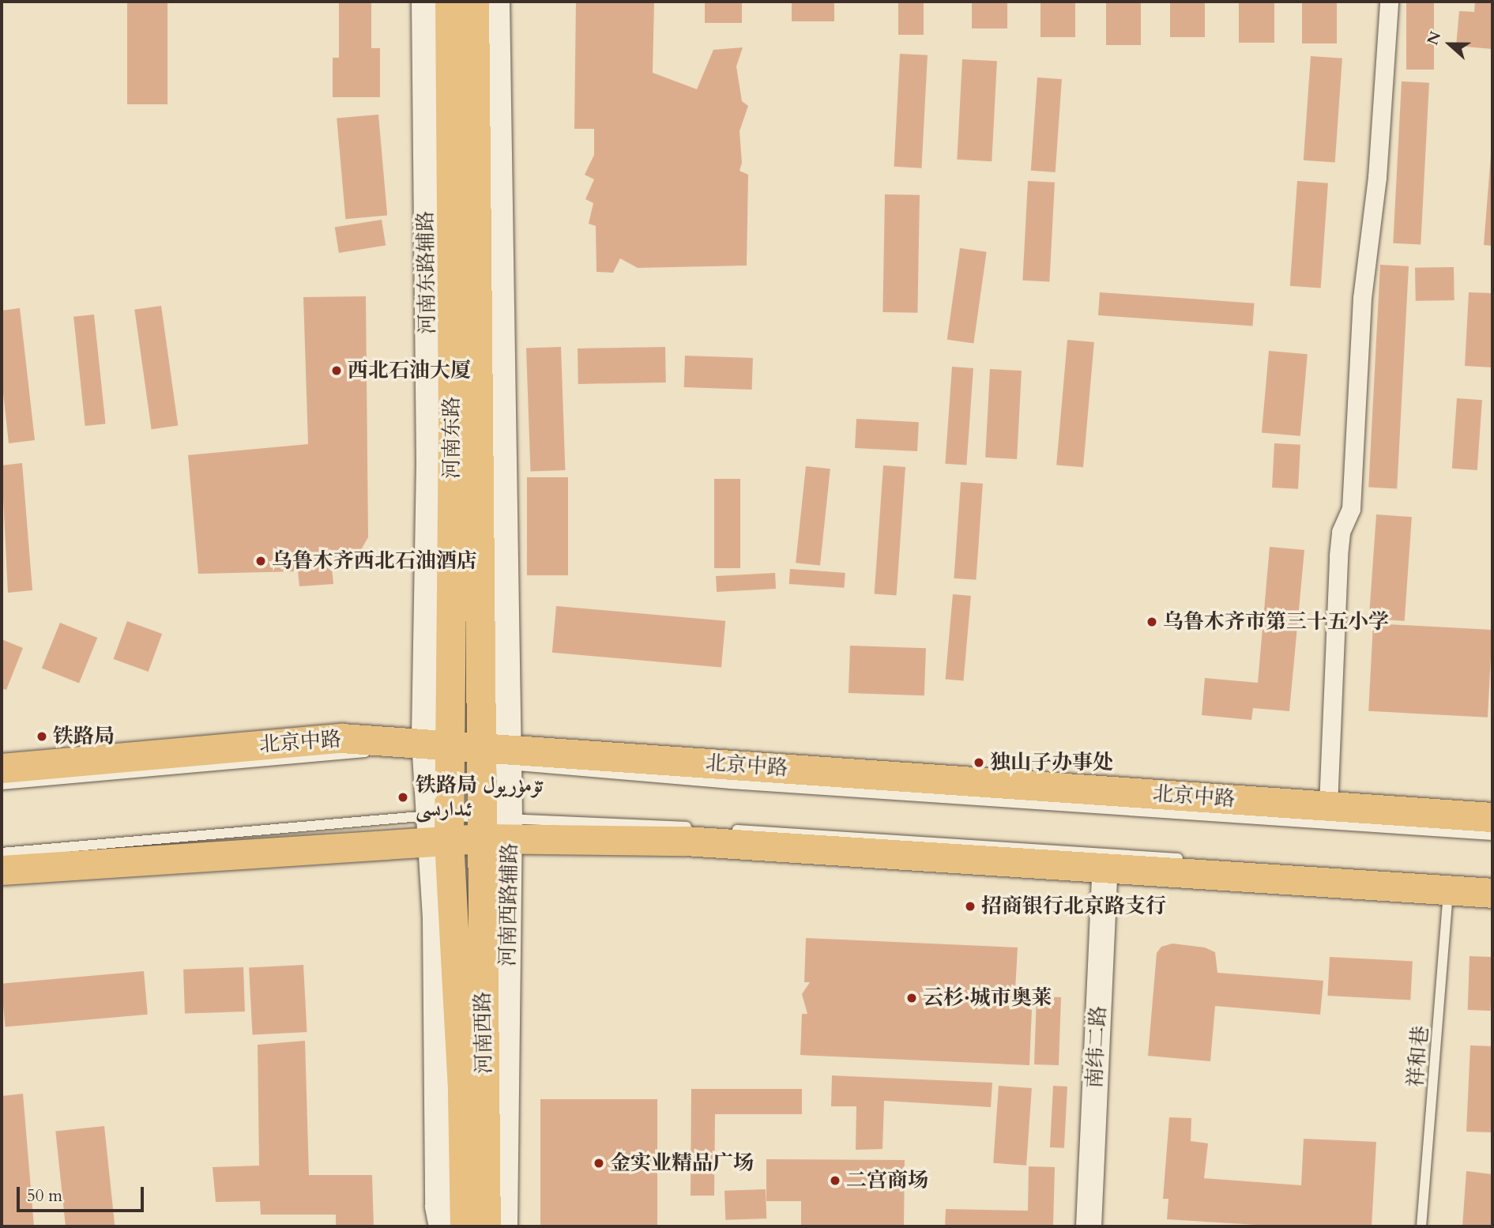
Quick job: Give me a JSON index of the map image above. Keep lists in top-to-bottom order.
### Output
{
  "streets": {
    "main road": ["河南东路", "北京中路", "河南西路"],
    "street": ["河南东路辅路", "河南西路辅路", "南纬二路"],
    "lane": ["祥和巷"]
  },
  "crossings": [
    ["河南东路辅路", "河南东路"],
    ["河南东路辅路", "北京中路"],
    ["河南东路", "北京中路"],
    ["河南东路", "河南西路辅路"],
    ["河南东路", "河南西路"],
    ["河南西路辅路", "河南西路"]
  ],
  "places": [
    "西北石油大厦",
    "乌鲁木齐西北石油酒店",
    "乌鲁木齐市第三十五小学",
    "铁路局",
    "独山子办事处",
    "铁路局 تۆمۈريول ئىدارىسى",
    "招商银行北京路支行",
    "云杉·城市奥莱",
    "金实业精品广场",
    "二宫商场"
  ],
  "scale_bar": "50 m",
  "north": "left"
}
